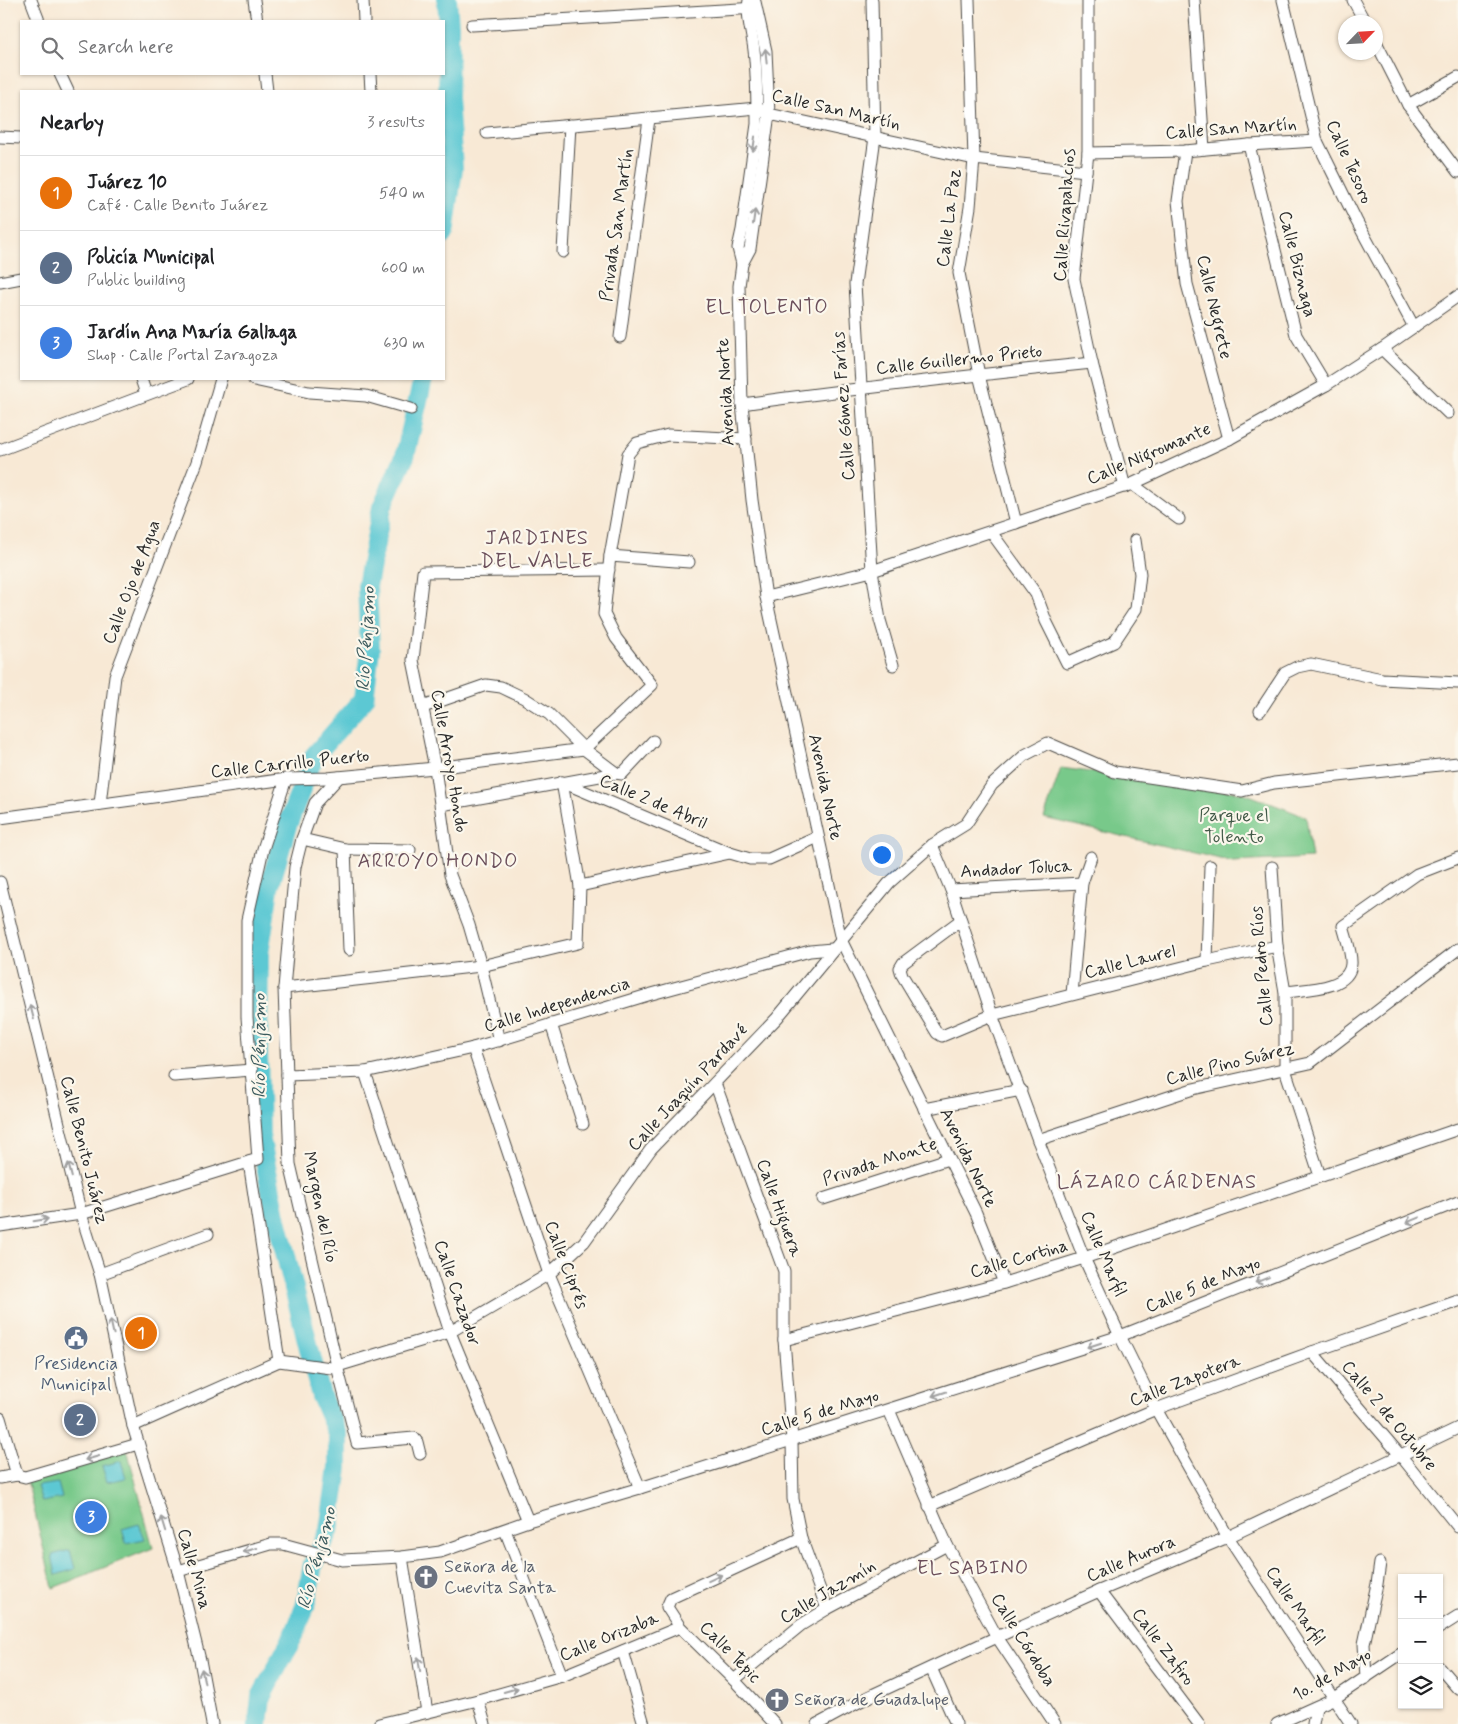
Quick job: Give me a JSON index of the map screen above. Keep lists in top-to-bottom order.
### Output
{
  "streets": {
    "street": [
      "Calle San Martín",
      "Calle Tesoro",
      "Calle Rivapalacios",
      "Calle La Paz",
      "Privada San Martín",
      "Calle Biznaga",
      "Calle Negrete",
      "Calle Guillermo Prieto",
      "Avenida Norte",
      "Calle Gómez Farías",
      "Calle Nigromante",
      "Calle Ojo de Agua",
      "Calle Arroyo Hondo",
      "Calle Carrillo Puerto",
      "Calle 2 de Abril",
      "Andador Toluca",
      "Calle Laurel",
      "Calle Pedro Ríos",
      "Calle Independencia",
      "Calle Pino Suárez",
      "Calle Joaquín Pardavé",
      "Calle Benito Juárez",
      "Privada Monte",
      "Margen del Río",
      "Calle Higuera",
      "Calle Marfil",
      "Calle Cortina",
      "Calle Ciprés",
      "Calle 5 de Mayo",
      "Calle Cazador",
      "Calle Zapotera",
      "Calle 2 de Octubre",
      "Calle Aurora",
      "Calle Mina",
      "Calle Jazmín",
      "Calle Orizaba",
      "Calle Córdoba",
      "Calle Zafiro",
      "Calle Tepic",
      "1o. de Mayo"
    ]
  },
  "crossings": [
    ["Calle San Martín", "Calle Tesoro"],
    ["Calle San Martín", "Calle Rivapalacios"],
    ["Calle San Martín", "Calle La Paz"],
    ["Calle San Martín", "Privada San Martín"],
    ["Calle San Martín", "Calle Biznaga"],
    ["Calle San Martín", "Calle Negrete"],
    ["Calle San Martín", "Avenida Norte"],
    ["Calle San Martín", "Calle Gómez Farías"],
    ["Calle Tesoro", "Calle Nigromante"],
    ["Calle Rivapalacios", "Calle Guillermo Prieto"],
    ["Calle Rivapalacios", "Calle Nigromante"],
    ["Calle La Paz", "Calle Guillermo Prieto"],
    ["Calle La Paz", "Calle Nigromante"],
    ["Calle Biznaga", "Calle Nigromante"],
    ["Calle Negrete", "Calle Nigromante"],
    ["Calle Guillermo Prieto", "Avenida Norte"],
    ["Calle Guillermo Prieto", "Calle Gómez Farías"],
    ["Avenida Norte", "Calle Nigromante"],
    ["Avenida Norte", "Calle Joaquín Pardavé"],
    ["Avenida Norte", "Privada Monte"],
    ["Avenida Norte", "Calle Cortina"],
    ["Calle Gómez Farías", "Calle Nigromante"],
    ["Calle Ojo de Agua", "Calle Carrillo Puerto"],
    ["Calle Arroyo Hondo", "Calle Carrillo Puerto"],
    ["Calle Arroyo Hondo", "Calle 2 de Abril"],
    ["Calle Arroyo Hondo", "Calle Independencia"],
    ["Calle Carrillo Puerto", "Margen del Río"],
    ["Andador Toluca", "Calle Marfil"],
    ["Calle Laurel", "Calle Pedro Ríos"],
    ["Calle Laurel", "Calle Marfil"],
    ["Calle Pedro Ríos", "Calle Pino Suárez"],
    ["Calle Pedro Ríos", "Calle Cortina"],
    ["Calle Independencia", "Calle Joaquín Pardavé"],
    ["Calle Independencia", "Margen del Río"],
    ["Calle Independencia", "Calle Ciprés"],
    ["Calle Independencia", "Calle Cazador"],
    ["Calle Pino Suárez", "Calle Marfil"],
    ["Calle Joaquín Pardavé", "Margen del Río"],
    ["Calle Joaquín Pardavé", "Calle Higuera"],
    ["Calle Joaquín Pardavé", "Calle Marfil"],
    ["Calle Joaquín Pardavé", "Calle Ciprés"],
    ["Calle Joaquín Pardavé", "Calle Cazador"],
    ["Calle Benito Juárez", "Calle Mina"],
    ["Calle Higuera", "Calle Cortina"],
    ["Calle Higuera", "Calle 5 de Mayo"],
    ["Calle Higuera", "Calle Jazmín"],
    ["Calle Higuera", "Calle Orizaba"],
    ["Calle Marfil", "Calle Cortina"],
    ["Calle Marfil", "Calle 5 de Mayo"],
    ["Calle Marfil", "Calle Zapotera"],
    ["Calle Marfil", "Calle Aurora"],
    ["Calle Marfil", "1o. de Mayo"],
    ["Calle Ciprés", "Calle 5 de Mayo"],
    ["Calle 5 de Mayo", "Calle Cazador"],
    ["Calle 5 de Mayo", "Calle Mina"],
    ["Calle 5 de Mayo", "Calle Córdoba"],
    ["Calle Zapotera", "Calle 2 de Octubre"],
    ["Calle Zapotera", "Calle Córdoba"],
    ["Calle 2 de Octubre", "Calle Aurora"],
    ["Calle Aurora", "Calle Córdoba"],
    ["Calle Aurora", "Calle Zafiro"],
    ["Calle Jazmín", "Calle Córdoba"],
    ["Calle Jazmín", "Calle Tepic"],
    ["Calle Orizaba", "Calle Tepic"]
  ],
  "one_way": ["Calle Benito Juárez", "Calle 5 de Mayo", "Calle Mina"],
  "districts": [
    "EL TOLENTO",
    "JARDINES DEL VALLE",
    "ARROYO HONDO",
    "LÁZARO CÁRDENAS",
    "EL SABINO"
  ],
  "water": ["Río Pénjamo"],
  "parks": ["Parque el Tolento"],
  "places": {
    "public building": ["Presidencia Municipal"],
    "church": ["Señora de la Cuevita Santa", "Señora de Guadalupe"]
  },
  "north": "top right",
  "page": {
    "search": "Search here",
    "heading": ["Nearby", "3 results"],
    "list": [
      {
        "mark": "1",
        "name": "Juárez 10",
        "note": "Café · Calle Benito Juárez",
        "value": "540 m"
      },
      {
        "mark": "2",
        "name": "Policía Municipal",
        "note": "Public building",
        "value": "600 m"
      },
      {
        "mark": "3",
        "name": "Jardín Ana María Gallaga",
        "note": "Shop · Calle Portal Zaragoza",
        "value": "630 m"
      }
    ],
    "pins": ["1", "2", "3"],
    "map_buttons": ["+", "−"]
  }
}
